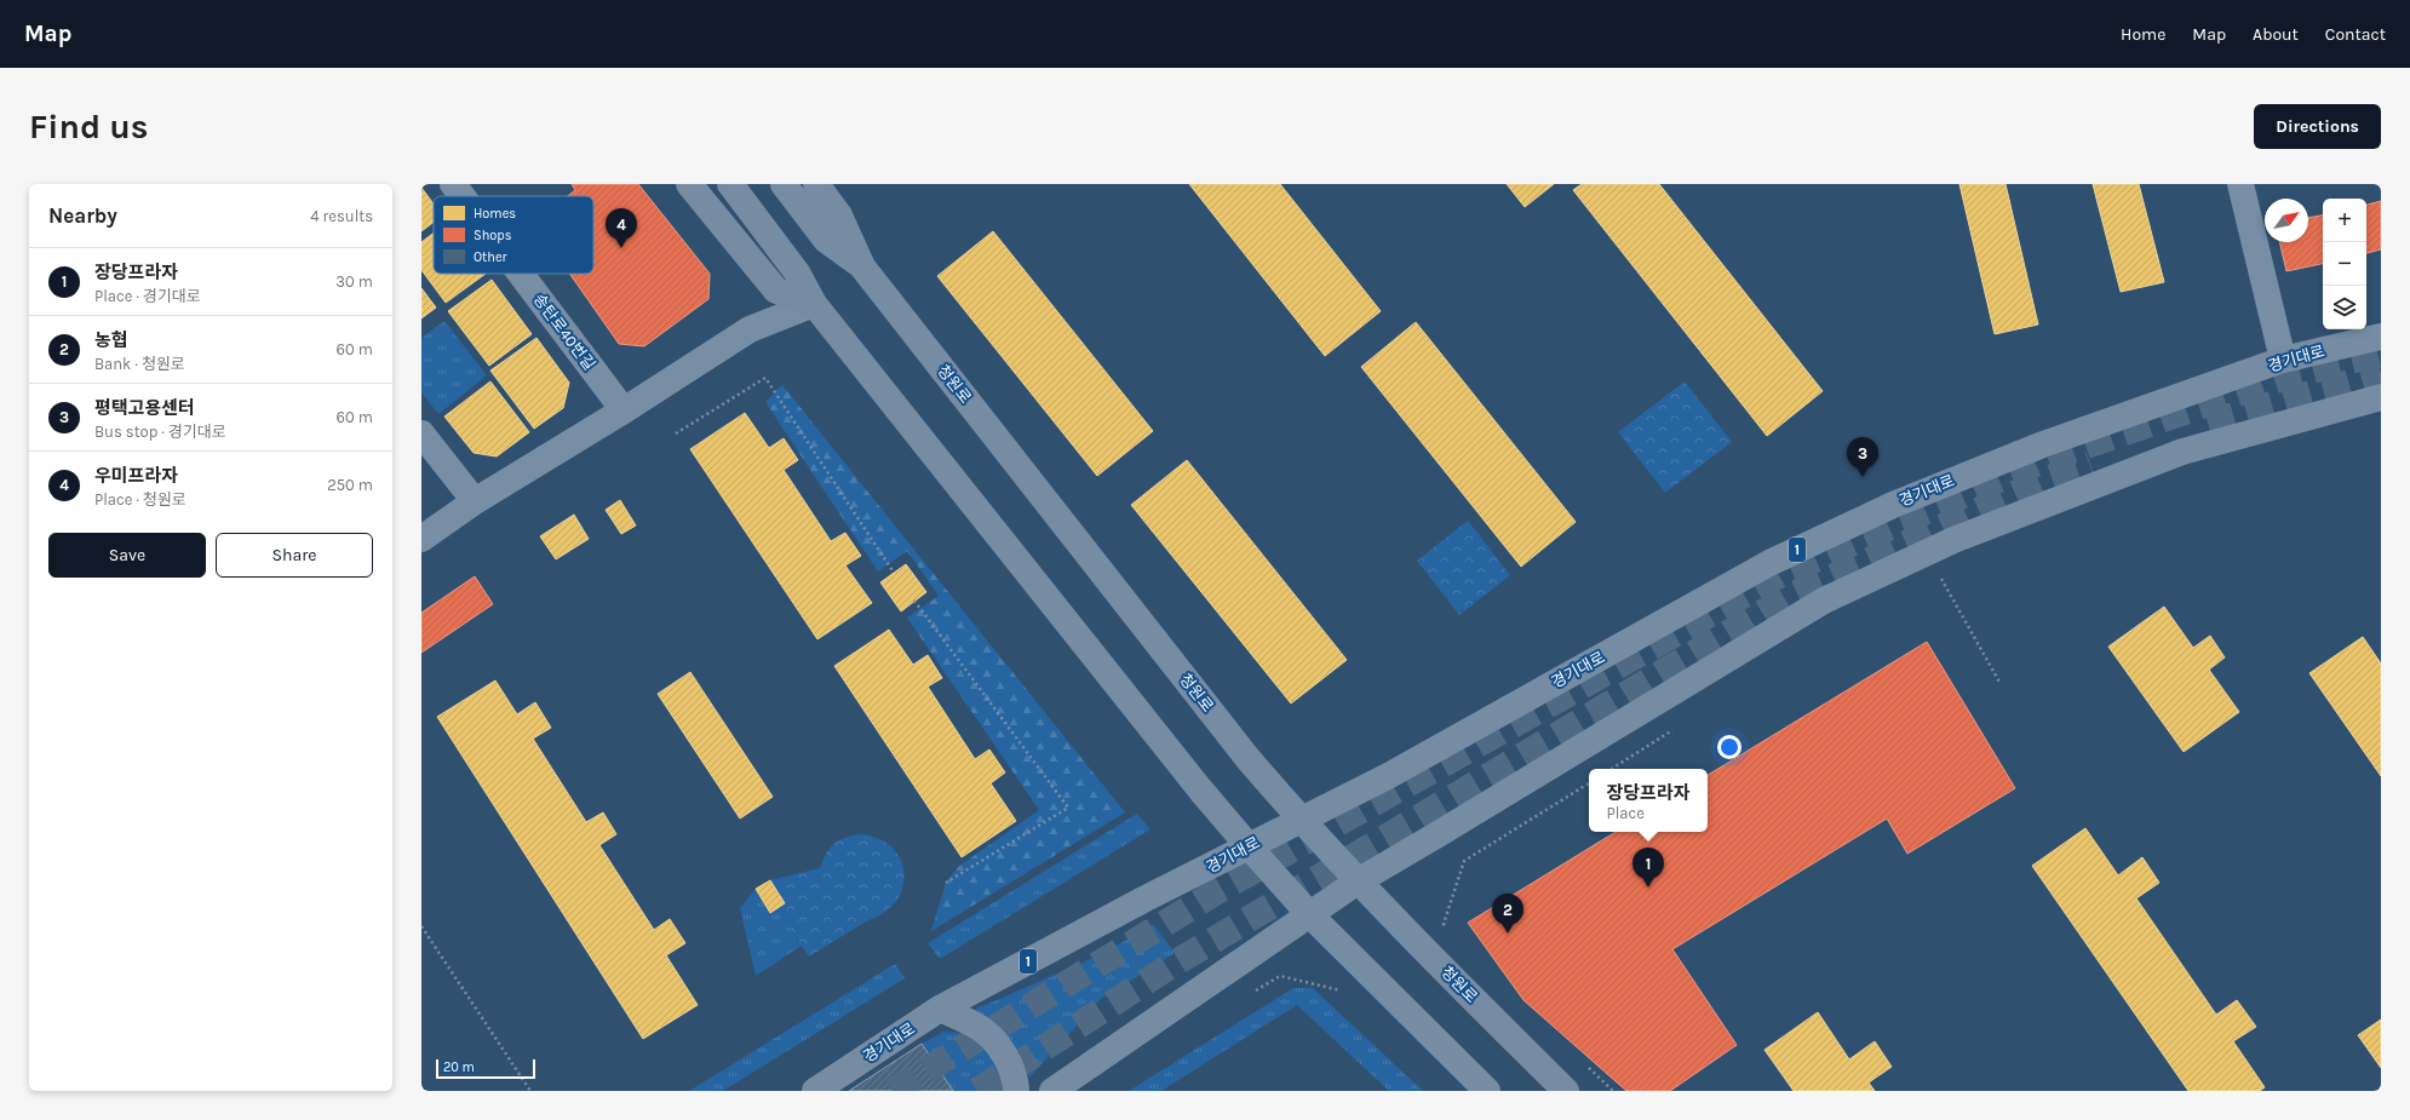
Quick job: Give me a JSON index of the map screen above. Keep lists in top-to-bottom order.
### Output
{
  "streets": {
    "main road": ["경기대로", "청원로", "1"],
    "street": ["송탄로40번길"]
  },
  "crossings": [
    ["경기대로", "청원로"]
  ],
  "legend": ["Homes", "Shops", "Other"],
  "scale_bar": "20 m",
  "north": "top right",
  "page": {
    "header": "Map",
    "nav": [
      "Home",
      "Map",
      "About",
      "Contact"
    ],
    "buttons": [
      "Directions",
      ["Save", "Share"]
    ],
    "title": "Find us",
    "heading": ["Nearby", "4 results"],
    "map_buttons": ["+", "−"],
    "pins": [
      "4",
      "3",
      "1",
      "2"
    ],
    "list": [
      {
        "mark": "1",
        "name": "장당프라자",
        "note": "Place · 경기대로",
        "value": "30 m"
      },
      {
        "mark": "2",
        "name": "농협",
        "note": "Bank · 청원로",
        "value": "60 m"
      },
      {
        "mark": "3",
        "name": "평택고용센터",
        "note": "Bus stop · 경기대로",
        "value": "60 m"
      },
      {
        "mark": "4",
        "name": "우미프라자",
        "note": "Place · 청원로",
        "value": "250 m"
      }
    ],
    "popup": ["장당프라자", "Place"],
    "scale": "20 m"
  }
}
